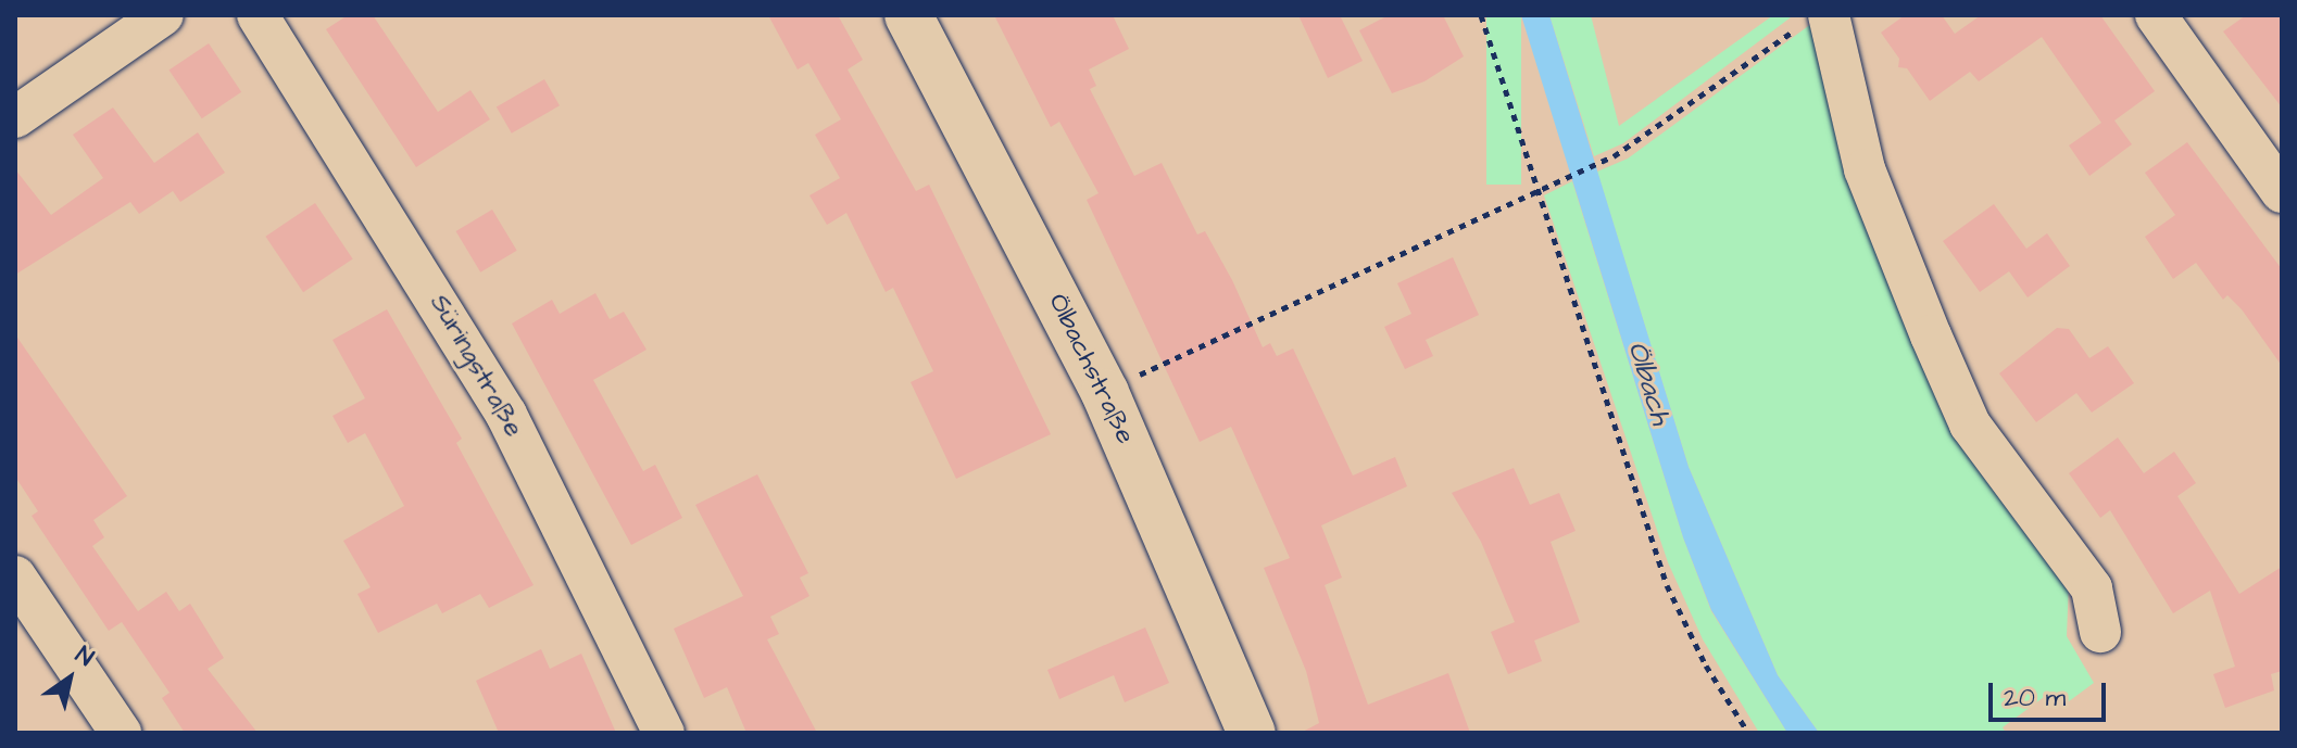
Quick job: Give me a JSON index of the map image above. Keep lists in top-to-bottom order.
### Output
{
  "streets": {
    "street": ["Süringstraße", "Ölbachstraße"]
  },
  "water": ["Ölbach"],
  "scale_bar": "20 m",
  "north": "top right"
}
